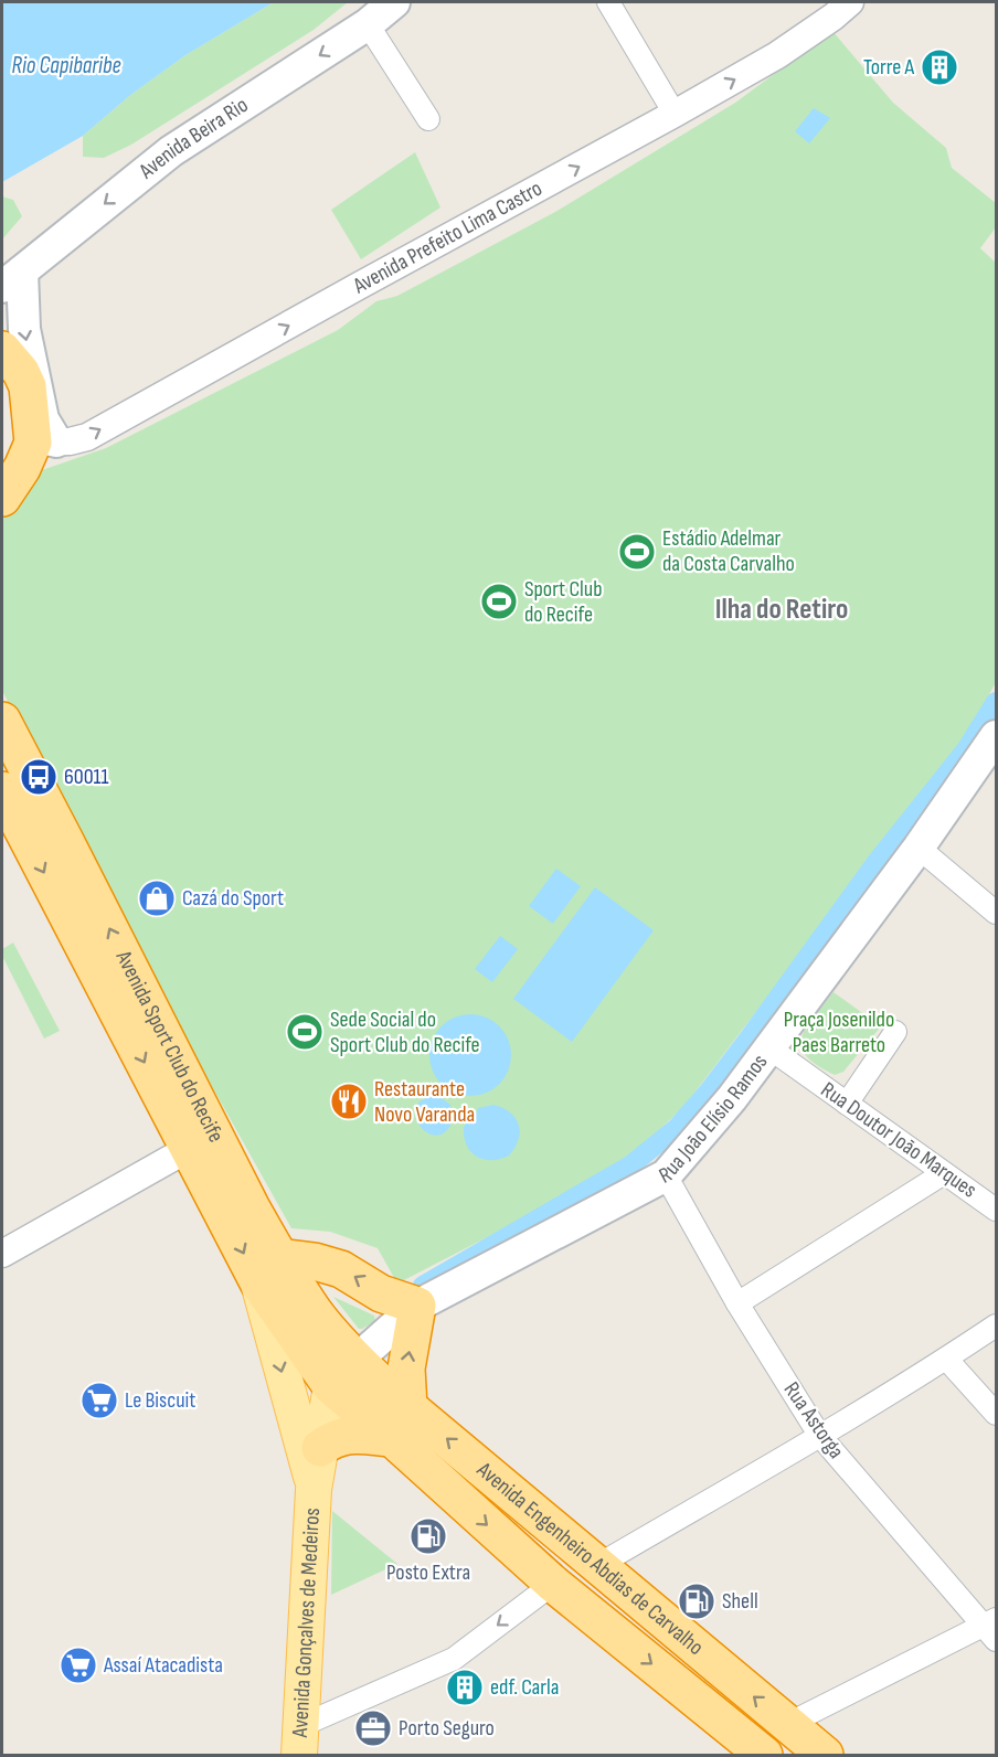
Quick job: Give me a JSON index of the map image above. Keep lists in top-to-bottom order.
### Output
{
  "streets": {
    "highway": ["Avenida Sport Club do Recife", "Avenida Engenheiro Abdias de Carvalho"],
    "main road": ["Avenida Beira Rio", "Rua João Elísio Ramos", "Avenida Gonçalves de Medeiros"],
    "street": ["Avenida Prefeito Lima Castro", "Rua Doutor João Marques", "Rua Astorga"]
  },
  "crossings": [
    ["Avenida Sport Club do Recife", "Rua João Elísio Ramos"],
    ["Avenida Sport Club do Recife", "Avenida Engenheiro Abdias de Carvalho"],
    ["Avenida Sport Club do Recife", "Avenida Gonçalves de Medeiros"],
    ["Rua João Elísio Ramos", "Rua Doutor João Marques"],
    ["Rua João Elísio Ramos", "Rua Astorga"],
    ["Rua João Elísio Ramos", "Avenida Engenheiro Abdias de Carvalho"],
    ["Rua João Elísio Ramos", "Avenida Gonçalves de Medeiros"],
    ["Avenida Engenheiro Abdias de Carvalho", "Avenida Gonçalves de Medeiros"]
  ],
  "one_way": ["Avenida Beira Rio", "Avenida Prefeito Lima Castro", "Avenida Gonçalves de Medeiros"],
  "districts": ["Ilha do Retiro"],
  "water": ["Rio Capibaribe"],
  "parks": ["Praça Josenildo Paes Barreto"],
  "places": {
    "building": ["Torre A", "edf. Carla"],
    "sports": ["Estádio Adelmar da Costa Carvalho", "Sport Club do Recife", "Sede Social do Sport Club do Recife"],
    "bus stop": ["60011"],
    "shop": ["Cazá do Sport"],
    "restaurant": ["Restaurante Novo Varanda"],
    "supermarket": ["Le Biscuit", "Assaí Atacadista"],
    "fuel station": ["Posto Extra", "Shell"],
    "office": ["Porto Seguro"]
  }
}
